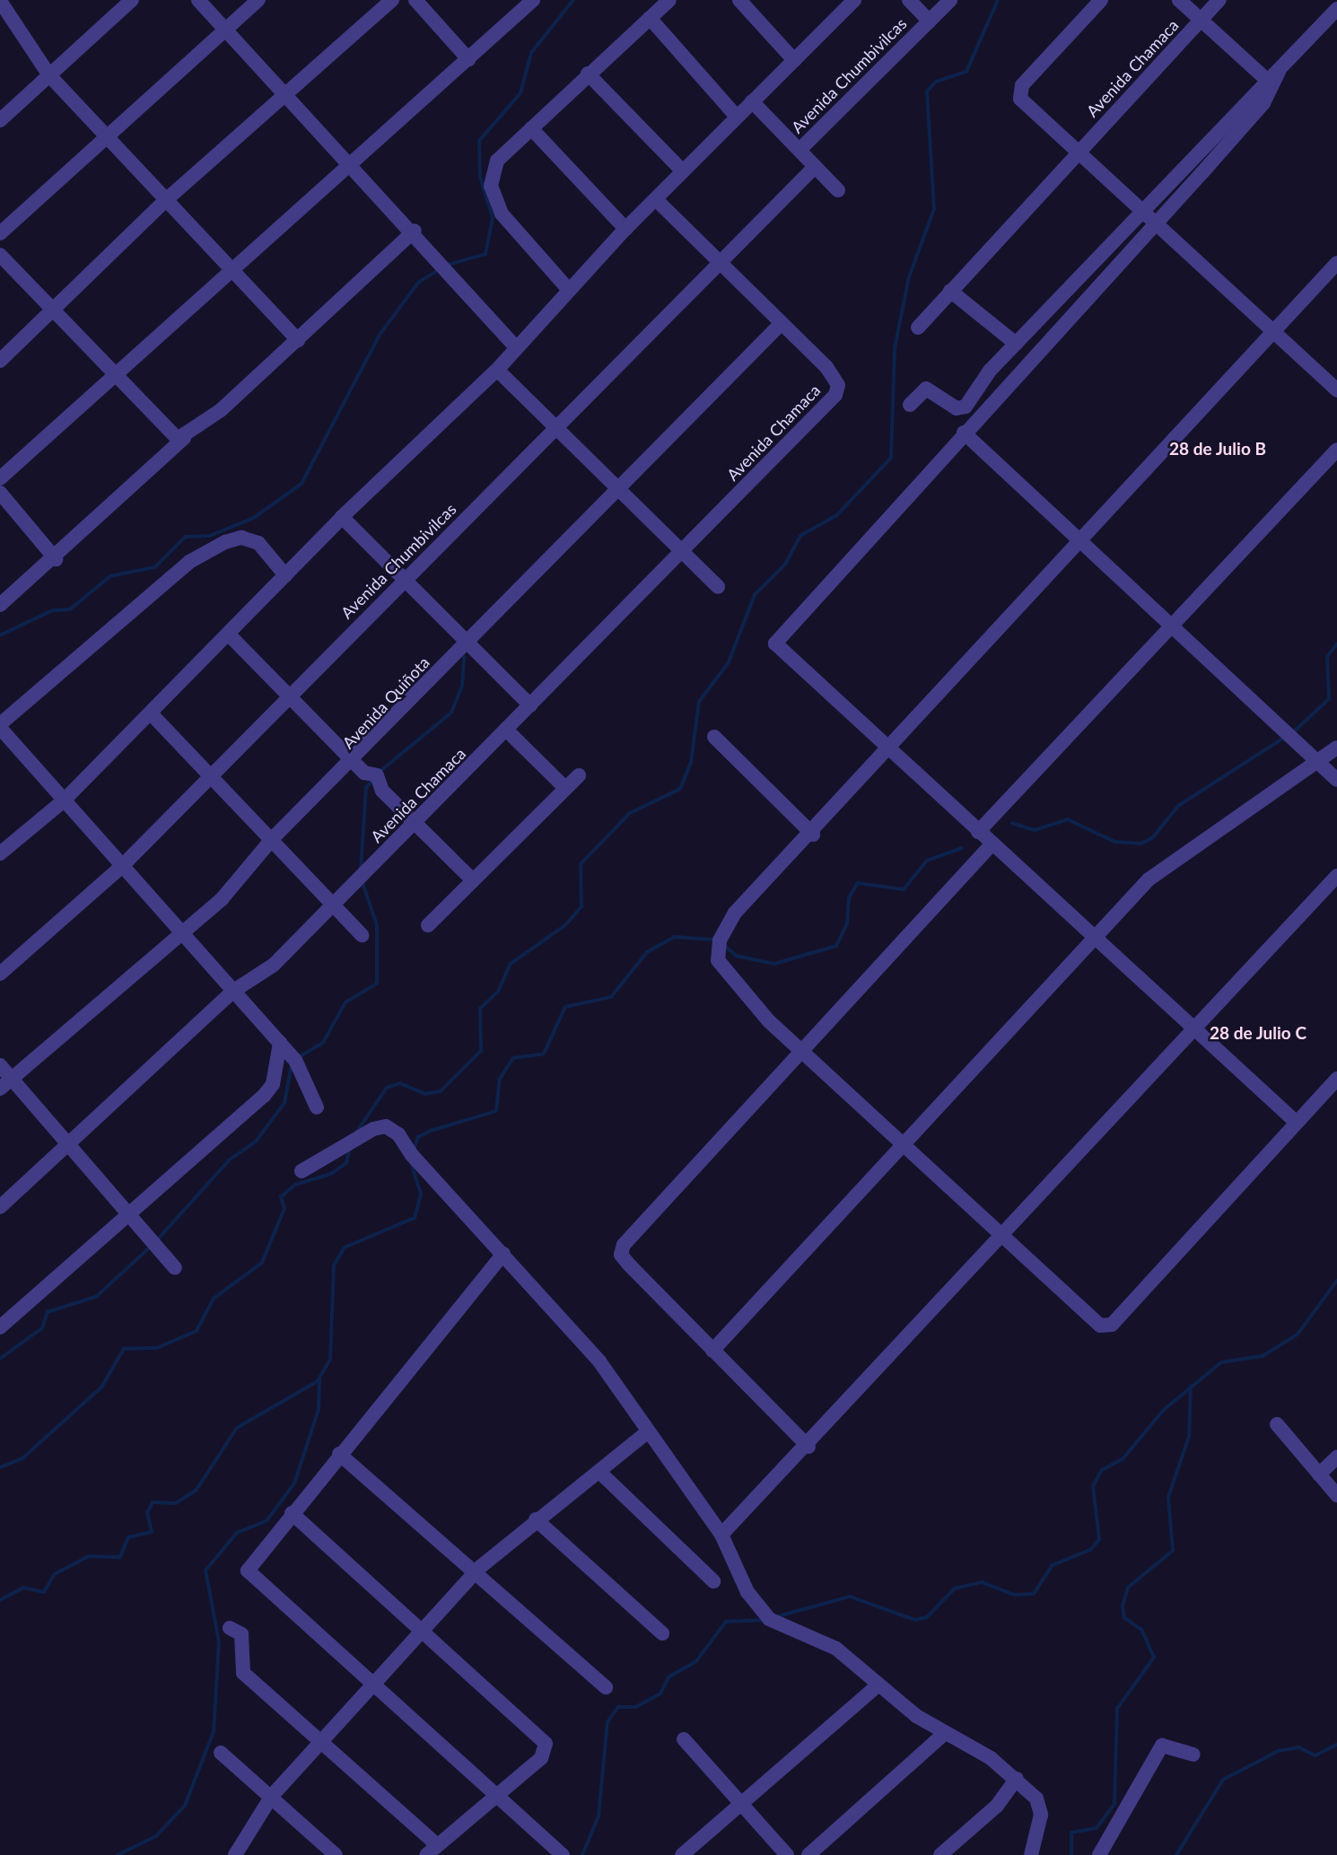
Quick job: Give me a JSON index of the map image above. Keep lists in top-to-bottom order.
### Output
{
  "streets": {
    "street": ["Avenida Chamaca", "Avenida Chumbivilcas", "Avenida Quiñota"]
  },
  "crossings": [
    ["Avenida Chamaca", "Avenida Quiñota"]
  ],
  "districts": ["28 de Julio B", "28 de Julio C"]
}
